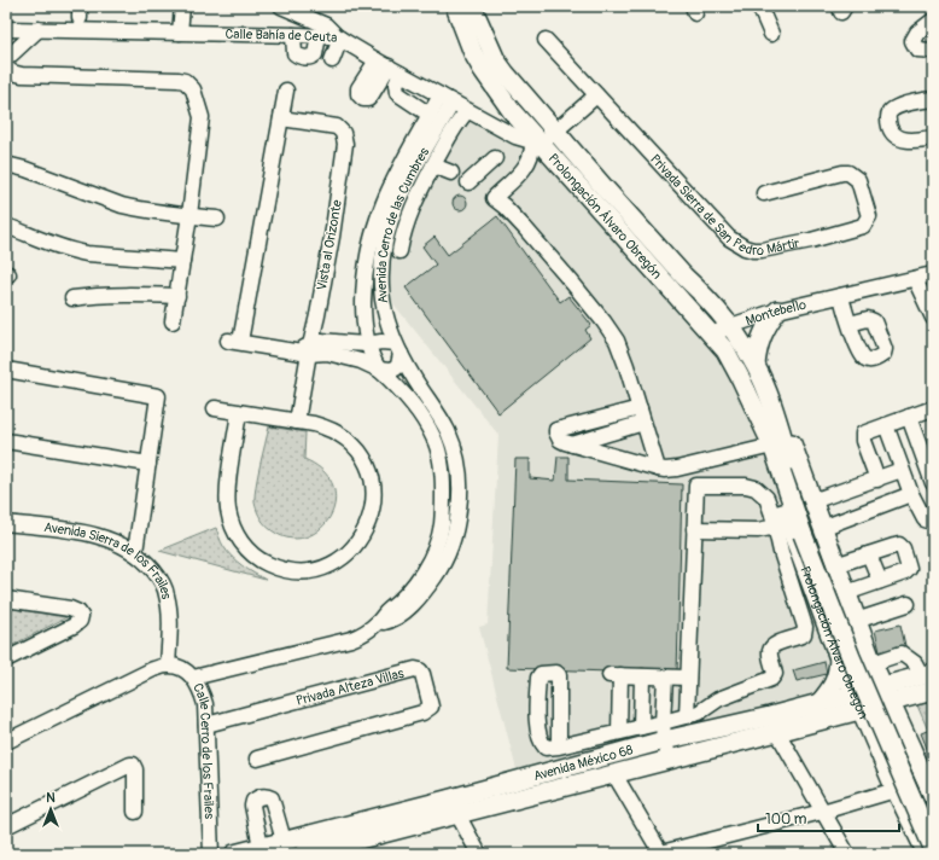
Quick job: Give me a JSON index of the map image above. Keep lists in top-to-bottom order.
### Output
{
  "streets": {
    "main road": ["Prolongación Álvaro Obregón", "Avenida México 68"],
    "street": [
      "Calle Bahía de Ceuta",
      "Privada Sierra de San Pedro Mártir",
      "Avenida Cerro de las Cumbres",
      "Vista al Orizonte",
      "Montebello",
      "Avenida Sierra de los Frailes",
      "Privada Alteza Villas",
      "Calle Cerro de los Frailes"
    ]
  },
  "crossings": [
    ["Calle Bahía de Ceuta", "Prolongación Álvaro Obregón"],
    ["Calle Bahía de Ceuta", "Avenida Cerro de las Cumbres"],
    ["Prolongación Álvaro Obregón", "Montebello"],
    ["Prolongación Álvaro Obregón", "Avenida México 68"],
    ["Avenida Cerro de las Cumbres", "Calle Cerro de los Frailes"],
    ["Avenida Sierra de los Frailes", "Calle Cerro de los Frailes"],
    ["Privada Alteza Villas", "Calle Cerro de los Frailes"]
  ],
  "scale_bar": "100 m",
  "north": "top"
}
